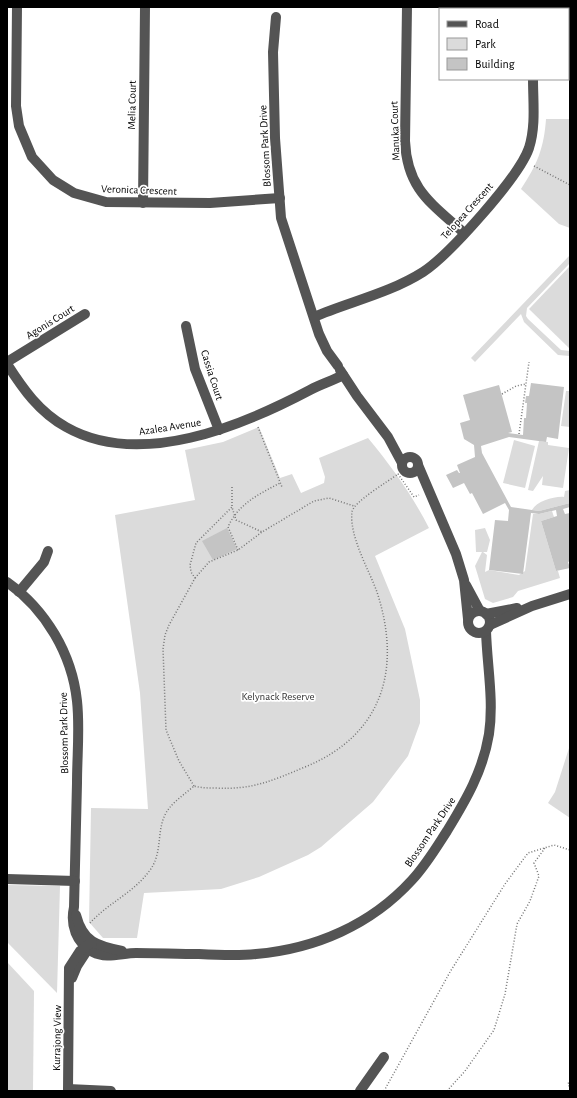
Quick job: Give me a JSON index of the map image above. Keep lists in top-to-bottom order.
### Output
{
  "streets": {
    "street": [
      "Melia Court",
      "Manuka Court",
      "Blossom Park Drive",
      "Veronica Crescent",
      "Telopea Crescent",
      "Agonis Court",
      "Cassia Court",
      "Azalea Avenue",
      "Kurrajong View"
    ]
  },
  "crossings": [
    ["Melia Court", "Veronica Crescent"],
    ["Manuka Court", "Telopea Crescent"],
    ["Blossom Park Drive", "Veronica Crescent"],
    ["Blossom Park Drive", "Telopea Crescent"],
    ["Blossom Park Drive", "Azalea Avenue"],
    ["Blossom Park Drive", "Kurrajong View"],
    ["Agonis Court", "Azalea Avenue"],
    ["Cassia Court", "Azalea Avenue"]
  ],
  "parks": ["Kelynack Reserve"],
  "legend": ["Road", "Park", "Building"]
}
